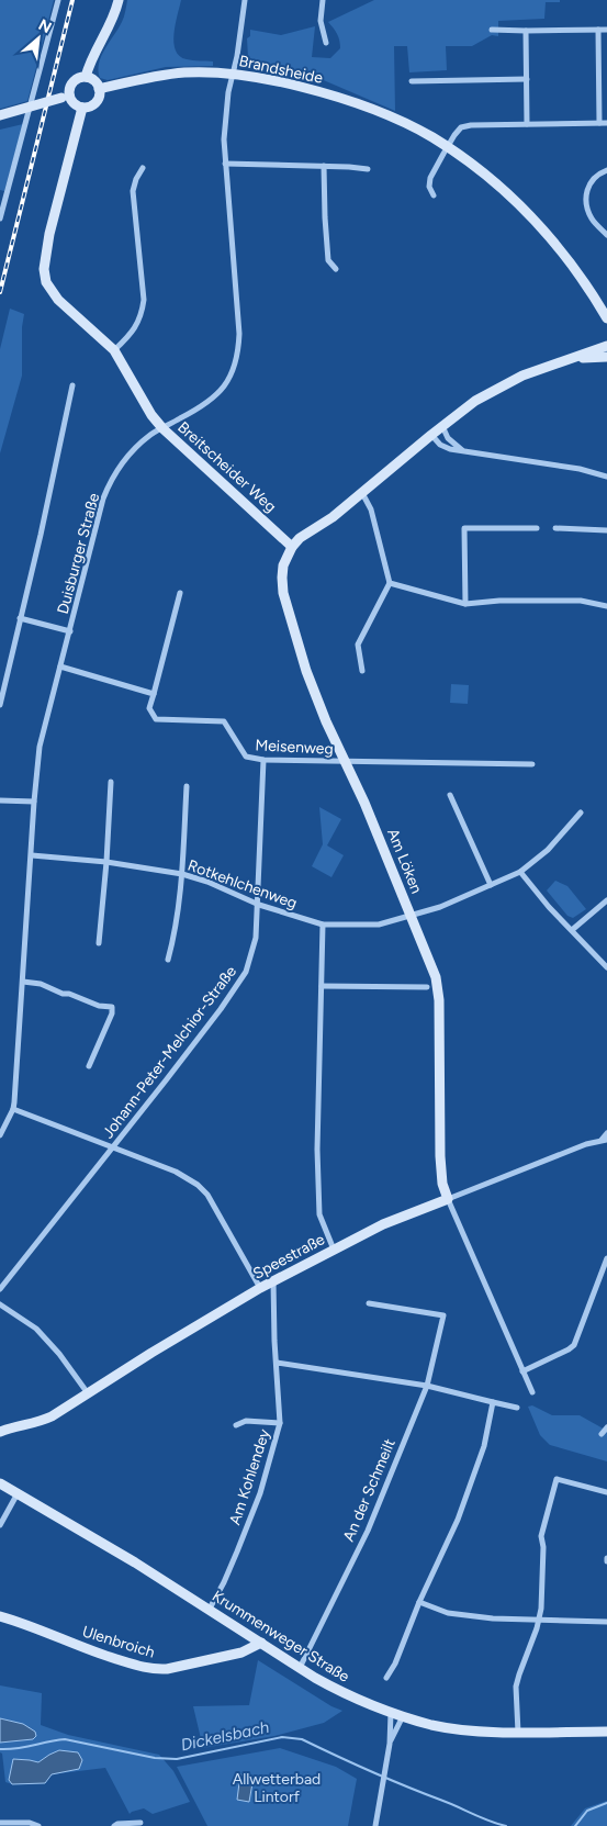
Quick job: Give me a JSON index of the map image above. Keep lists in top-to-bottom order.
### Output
{
  "streets": {
    "street": [
      "Brandsheide",
      "Breitscheider Weg",
      "Duisburger Straße",
      "Meisenweg",
      "Am Löken",
      "Rotkehlchenweg",
      "Johann-Peter-Melchior-Straße",
      "Speestraße",
      "Am Kohlendey",
      "An der Schmeilt",
      "Krummenweger Straße",
      "Ulenbroich"
    ]
  },
  "crossings": [
    ["Brandsheide", "Breitscheider Weg"],
    ["Brandsheide", "Duisburger Straße"],
    ["Breitscheider Weg", "Duisburger Straße"],
    ["Breitscheider Weg", "Am Löken"],
    ["Duisburger Straße", "Rotkehlchenweg"],
    ["Meisenweg", "Am Löken"],
    ["Meisenweg", "Johann-Peter-Melchior-Straße"],
    ["Am Löken", "Rotkehlchenweg"],
    ["Am Löken", "Speestraße"],
    ["Rotkehlchenweg", "Johann-Peter-Melchior-Straße"],
    ["Speestraße", "Am Kohlendey"],
    ["Am Kohlendey", "Krummenweger Straße"],
    ["An der Schmeilt", "Krummenweger Straße"],
    ["Krummenweger Straße", "Ulenbroich"]
  ],
  "water": ["Dickelsbach"],
  "parks": ["Allwetterbad Lintorf"],
  "north": "top right"
}
